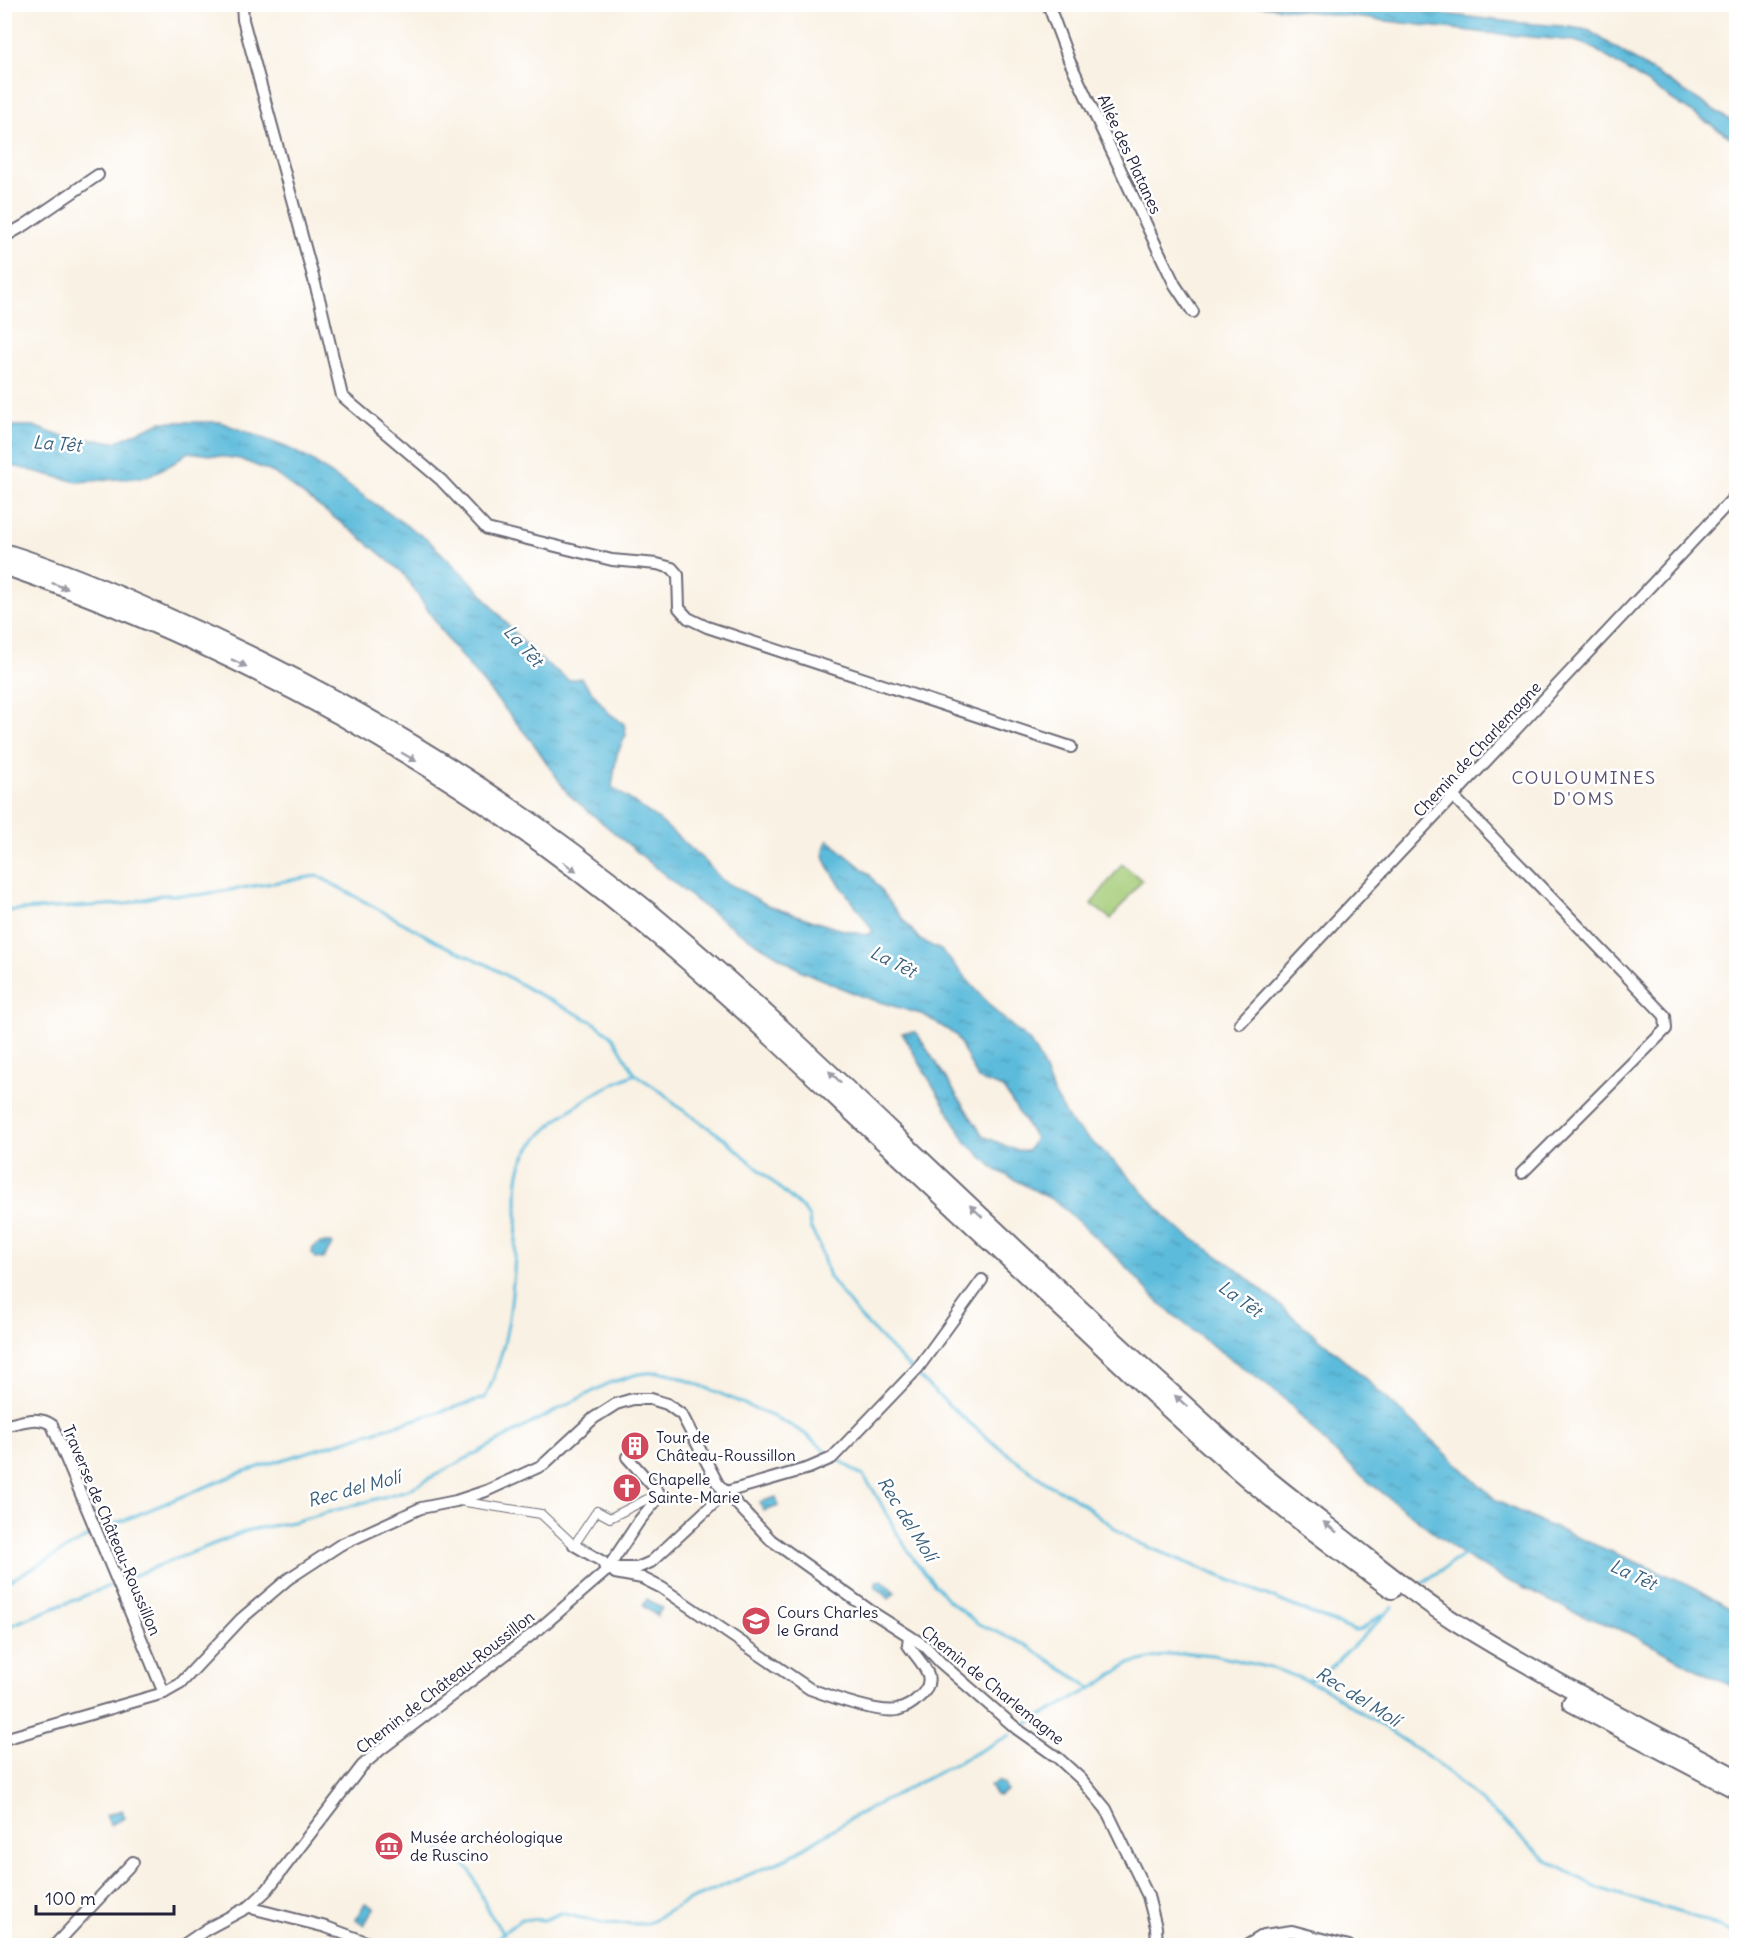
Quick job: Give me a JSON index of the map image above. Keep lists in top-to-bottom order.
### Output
{
  "streets": {
    "street": [
      "Allée des Platanes",
      "Chemin de Charlemagne",
      "Traverse de Château-Roussillon",
      "Chemin de Château-Roussillon"
    ]
  },
  "crossings": [
    ["Chemin de Charlemagne", "Traverse de Château-Roussillon"]
  ],
  "districts": ["COULOUMINES D'OMS"],
  "water": ["La Têt", "Rec del Molí"],
  "places": {
    "building": ["Tour de Château-Roussillon"],
    "church": ["Chapelle Sainte-Marie"],
    "school or university": ["Cours Charles le Grand"],
    "museum": ["Musée archéologique de Ruscino"]
  },
  "scale_bar": "100 m"
}
